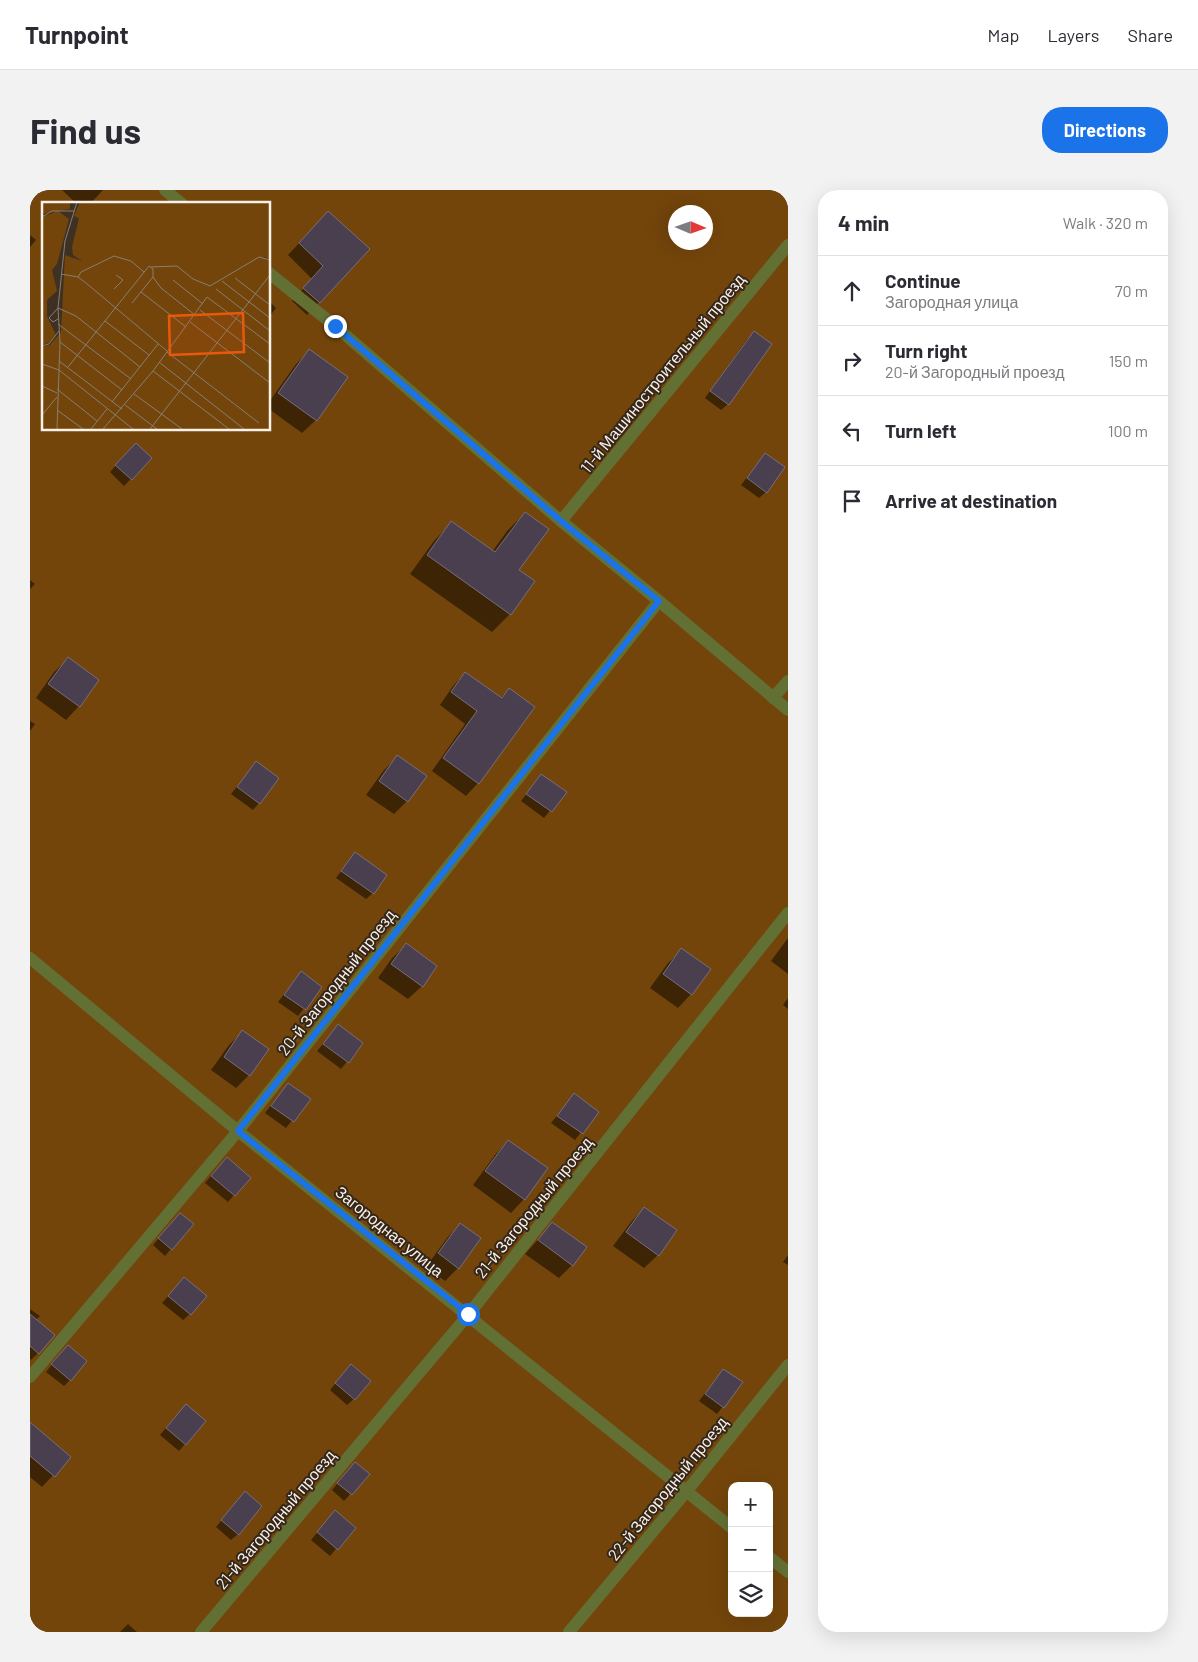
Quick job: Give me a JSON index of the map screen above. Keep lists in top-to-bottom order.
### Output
{
  "streets": {
    "street": [
      "11-й Машиностроительный проезд",
      "20-й Загородный проезд",
      "21-й Загородный проезд",
      "Загородная улица",
      "22-й Загородный проезд"
    ]
  },
  "crossings": [
    ["20-й Загородный проезд", "Загородная улица"],
    ["21-й Загородный проезд", "Загородная улица"],
    ["Загородная улица", "22-й Загородный проезд"]
  ],
  "north": "right",
  "page": {
    "header": "Turnpoint",
    "nav": ["Map", "Layers", "Share"],
    "buttons": "Directions",
    "title": "Find us",
    "heading": ["4 min", "Walk · 320 m"],
    "list": [
      ["Continue", "Загородная улица", "70 m"],
      ["Turn right", "20-й Загородный проезд", "150 m"],
      ["Turn left", "100 m"],
      "Arrive at destination"
    ],
    "map_buttons": ["+", "−"]
  }
}
